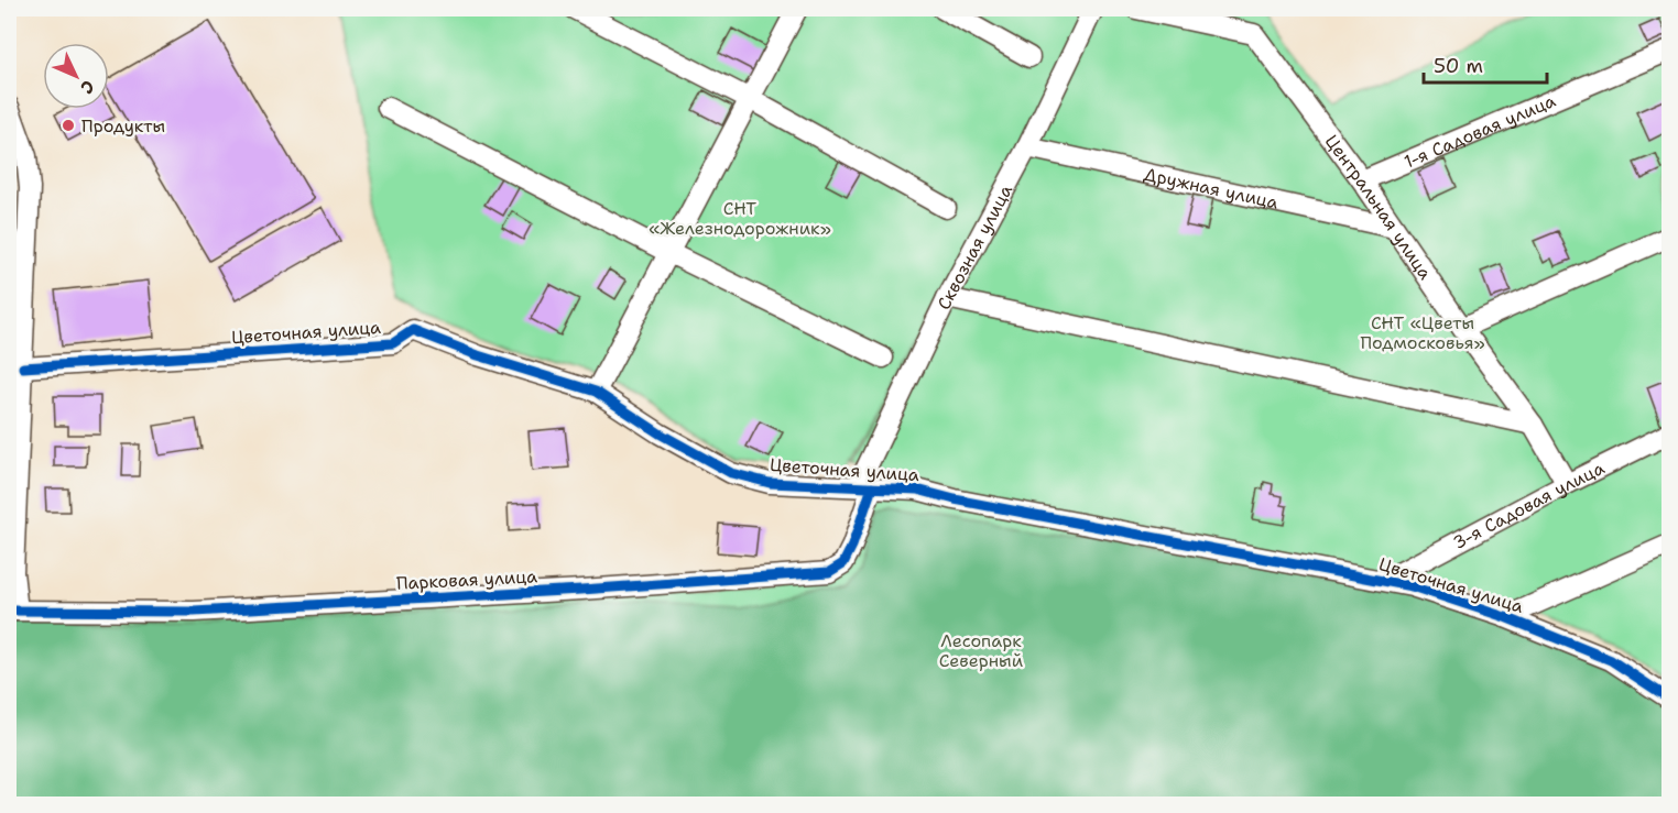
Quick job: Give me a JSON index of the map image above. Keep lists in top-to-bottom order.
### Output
{
  "streets": {
    "street": [
      "1-я Садовая улица",
      "Дружная улица",
      "Центральная улица",
      "Сквозная улица",
      "Цветочная улица",
      "3-я Садовая улица",
      "Парковая улица"
    ]
  },
  "crossings": [
    ["1-я Садовая улица", "Центральная улица"],
    ["Дружная улица", "Центральная улица"],
    ["Дружная улица", "Сквозная улица"],
    ["Центральная улица", "3-я Садовая улица"],
    ["Сквозная улица", "Цветочная улица"],
    ["Сквозная улица", "Парковая улица"],
    ["Цветочная улица", "3-я Садовая улица"],
    ["Цветочная улица", "Парковая улица"]
  ],
  "parks": ["СНТ «Железнодорожник»", "СНТ «Цветы Подмосковья»", "Лесопарк Северный"],
  "places": ["Продукты"],
  "scale_bar": "50 m",
  "north": "bottom right"
}
